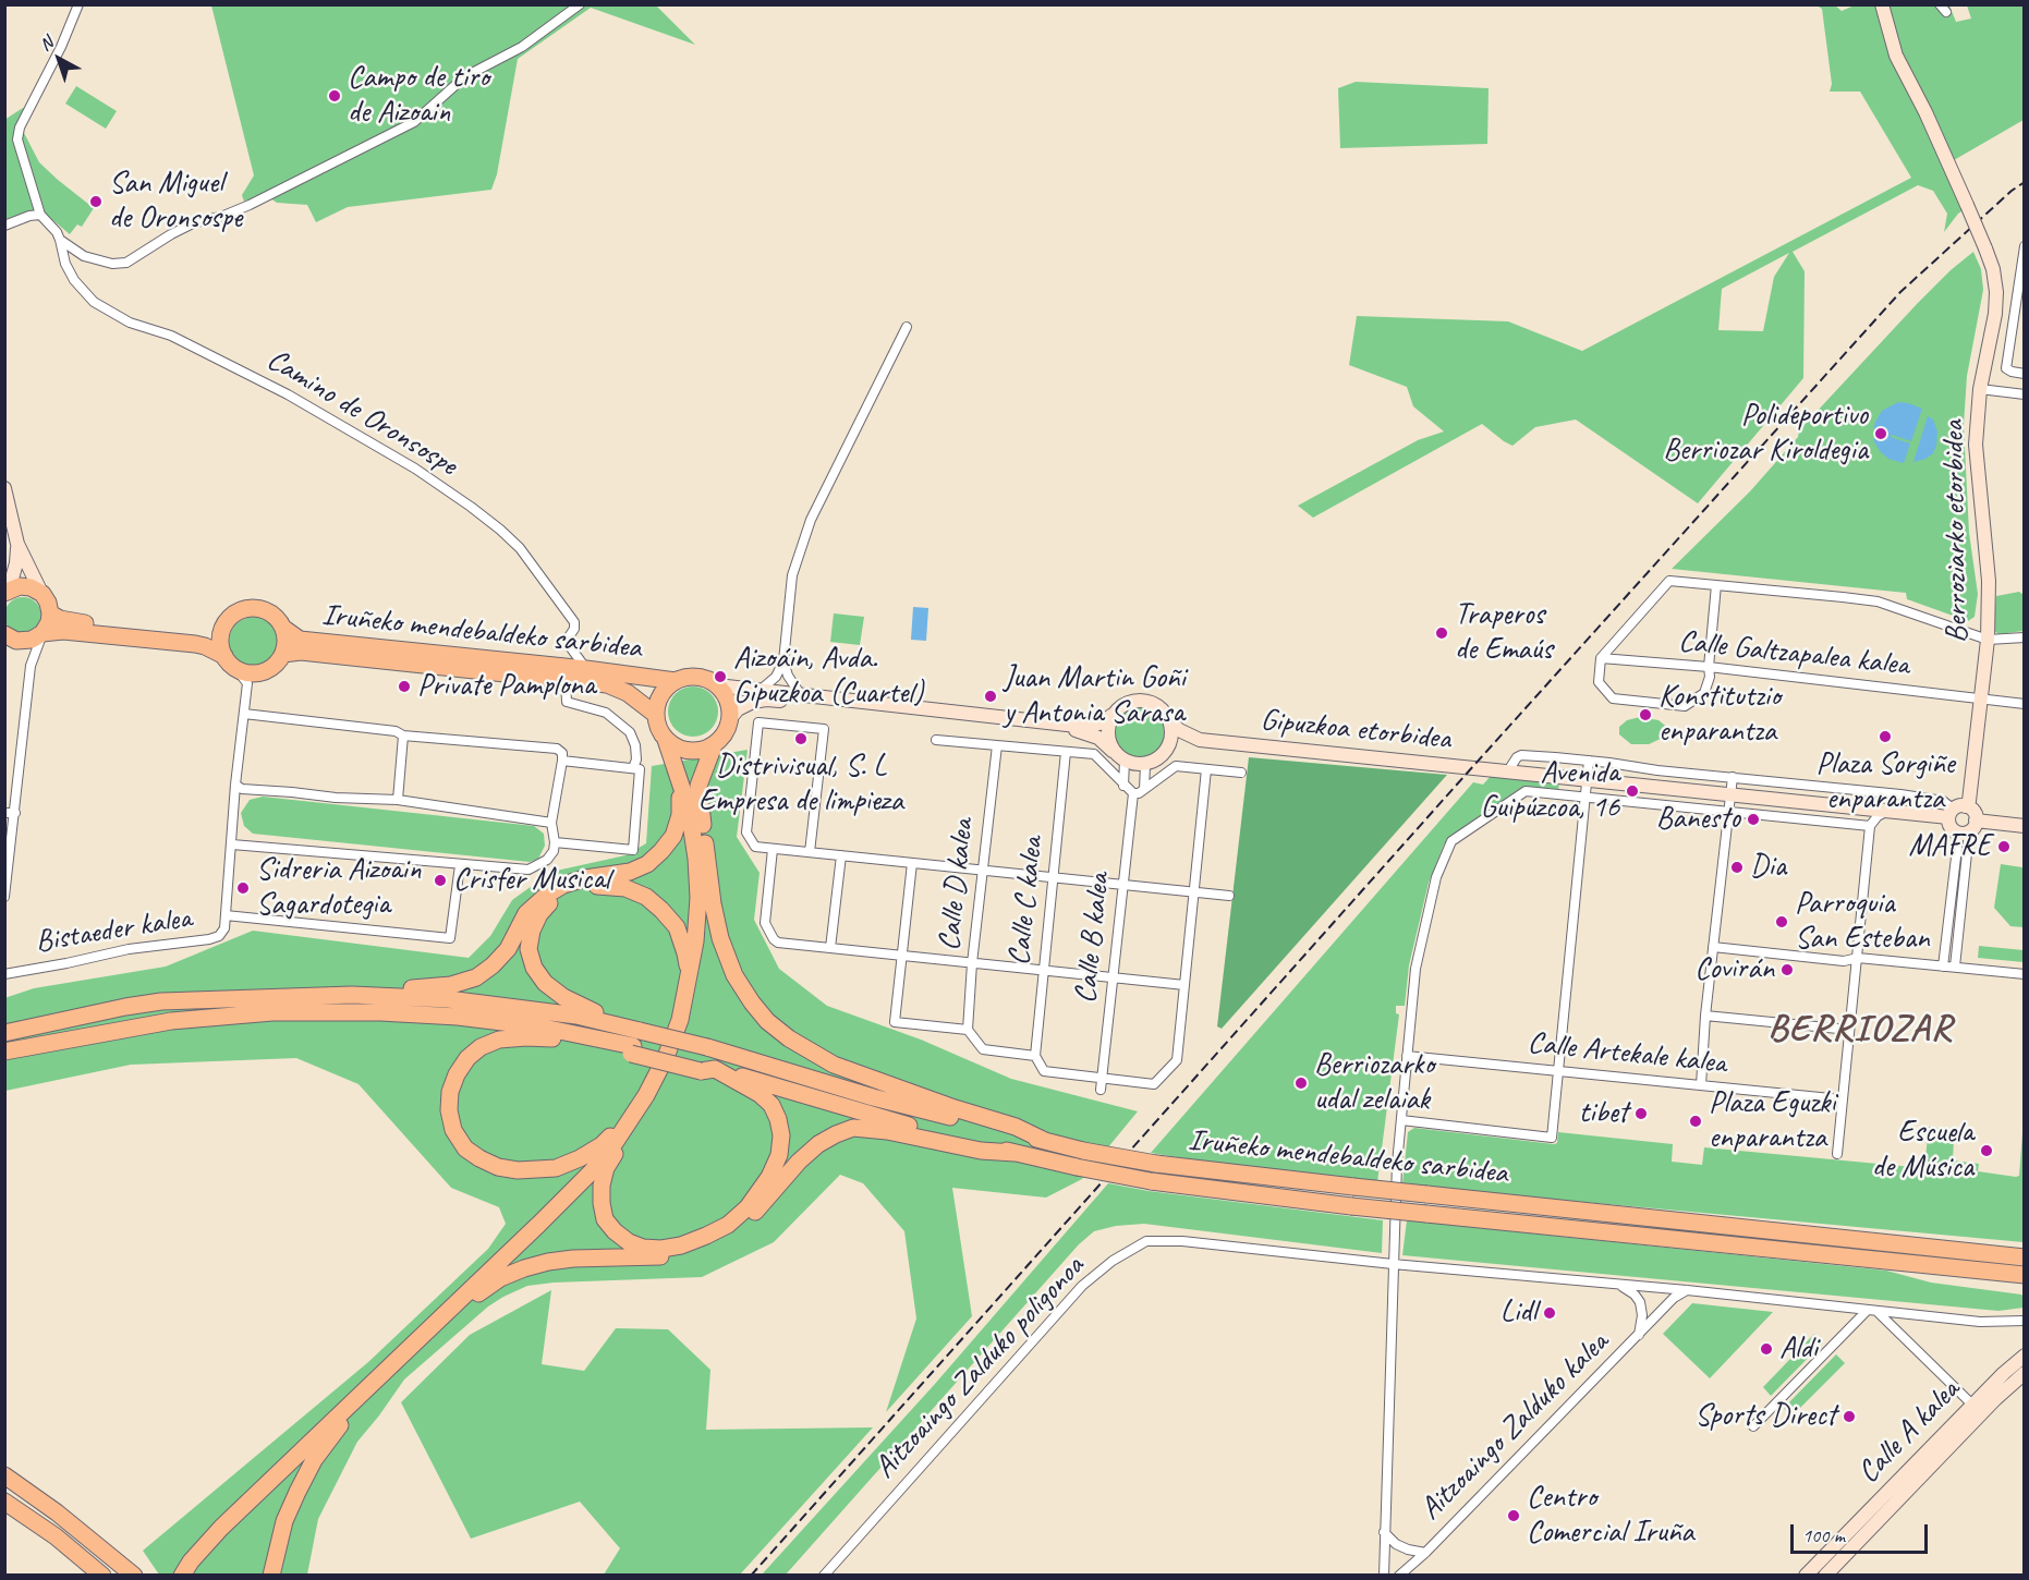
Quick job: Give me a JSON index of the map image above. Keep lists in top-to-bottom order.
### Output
{
  "streets": {
    "highway": ["Iruñeko mendebaldeko sarbidea"],
    "main road": ["Berroziarko etorbidea", "Gipuzkoa etorbidea", "Calle A kalea"],
    "street": [
      "Camino de Oronsospe",
      "Calle Galtzapalea kalea",
      "Calle D kalea",
      "Calle C kalea",
      "Bistaeder kalea",
      "Calle B kalea",
      "Calle Artekale kalea",
      "Aitzoaingo Zalduko poligonoa",
      "Aitzoaingo Zalduko kalea"
    ]
  },
  "crossings": [
    ["Camino de Oronsospe", "Iruñeko mendebaldeko sarbidea"],
    ["Berroziarko etorbidea", "Calle Galtzapalea kalea"],
    ["Berroziarko etorbidea", "Gipuzkoa etorbidea"],
    ["Aitzoaingo Zalduko poligonoa", "Aitzoaingo Zalduko kalea"]
  ],
  "districts": ["BERRIOZAR"],
  "places": [
    "Campo de tiro de Aizoain",
    "San Miguel de Oronsospe",
    "Polideportivo Berriozar Kiroldegia",
    "Traperos de Emaús",
    "Aizoáin, Avda. Gipuzkoa (Cuartel)",
    "Private Pamplona",
    "Juan Martin Goñi y Antonia Sarasa",
    "Konstitutzio enparantza",
    "Plaza Sorgiñe enparantza",
    "Distrivisual, S. L Empresa de limpieza",
    "Avenida Guipúzcoa, 16",
    "Banesto",
    "MAFRE",
    "Dia",
    "Crisfer Musical",
    "Sidreria Aizoain Sagardotegia",
    "Parroquia San Esteban",
    "Covirán",
    "Berriozarko udal zelaiak",
    "tibet",
    "Plaza Eguzki enparantza",
    "Escuela de Música",
    "Lidl",
    "Aldi",
    "Sports Direct",
    "Centro Comercial Iruña"
  ],
  "scale_bar": "100 m",
  "north": "top left"
}
